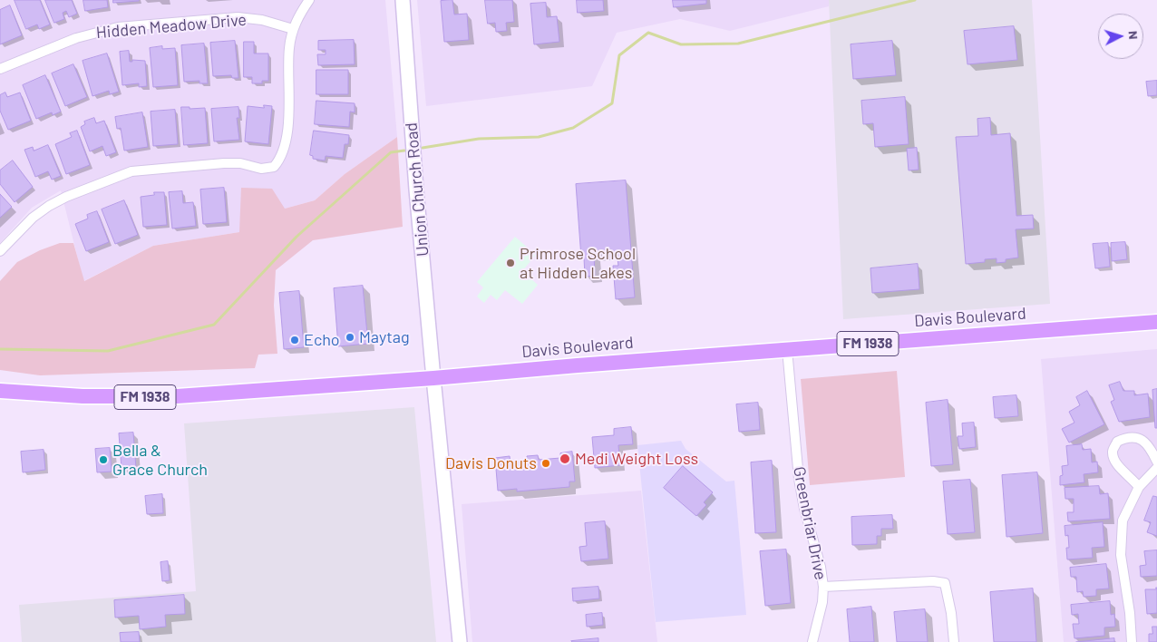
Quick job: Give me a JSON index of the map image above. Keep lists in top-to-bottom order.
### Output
{
  "streets": {
    "main road": ["Davis Boulevard", "FM 1938"],
    "street": ["Hidden Meadow Drive", "Union Church Road", "Greenbriar Drive"]
  },
  "crossings": [
    ["Union Church Road", "Davis Boulevard"],
    ["Davis Boulevard", "Greenbriar Drive"]
  ],
  "places": [
    "Primrose School at Hidden Lakes",
    "Maytag",
    "Echo",
    "Medi Weight Loss",
    "Bella & Grace Church",
    "Davis Donuts"
  ],
  "north": "right"
}
